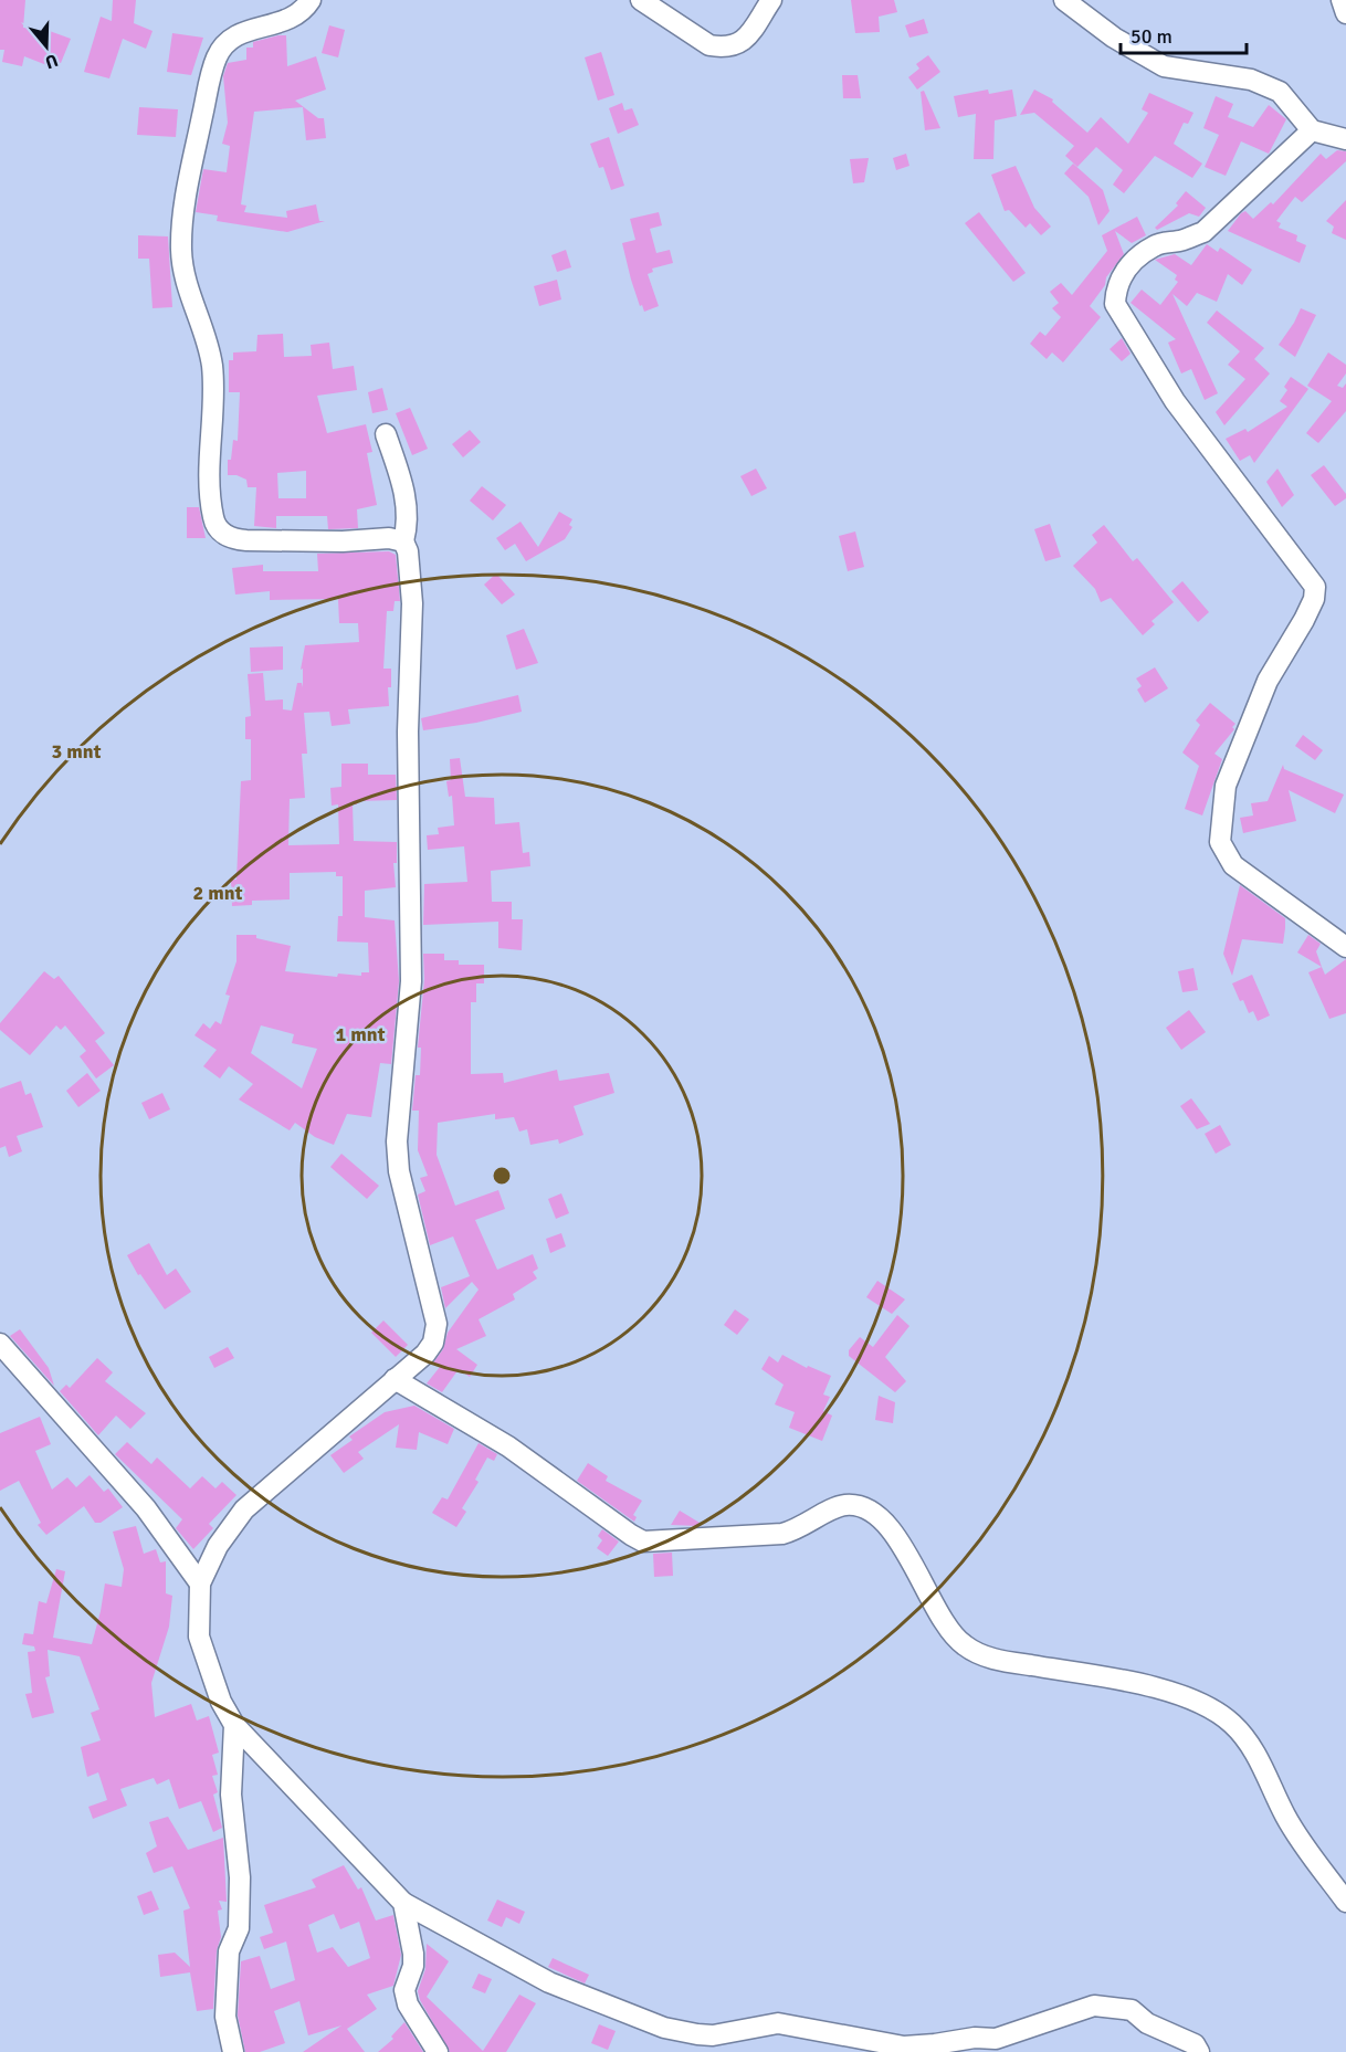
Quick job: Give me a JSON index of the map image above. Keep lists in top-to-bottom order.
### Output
{
  "scale_bar": "50 m",
  "north": "bottom",
  "rings": ["3 mnt", "2 mnt", "1 mnt"]
}
